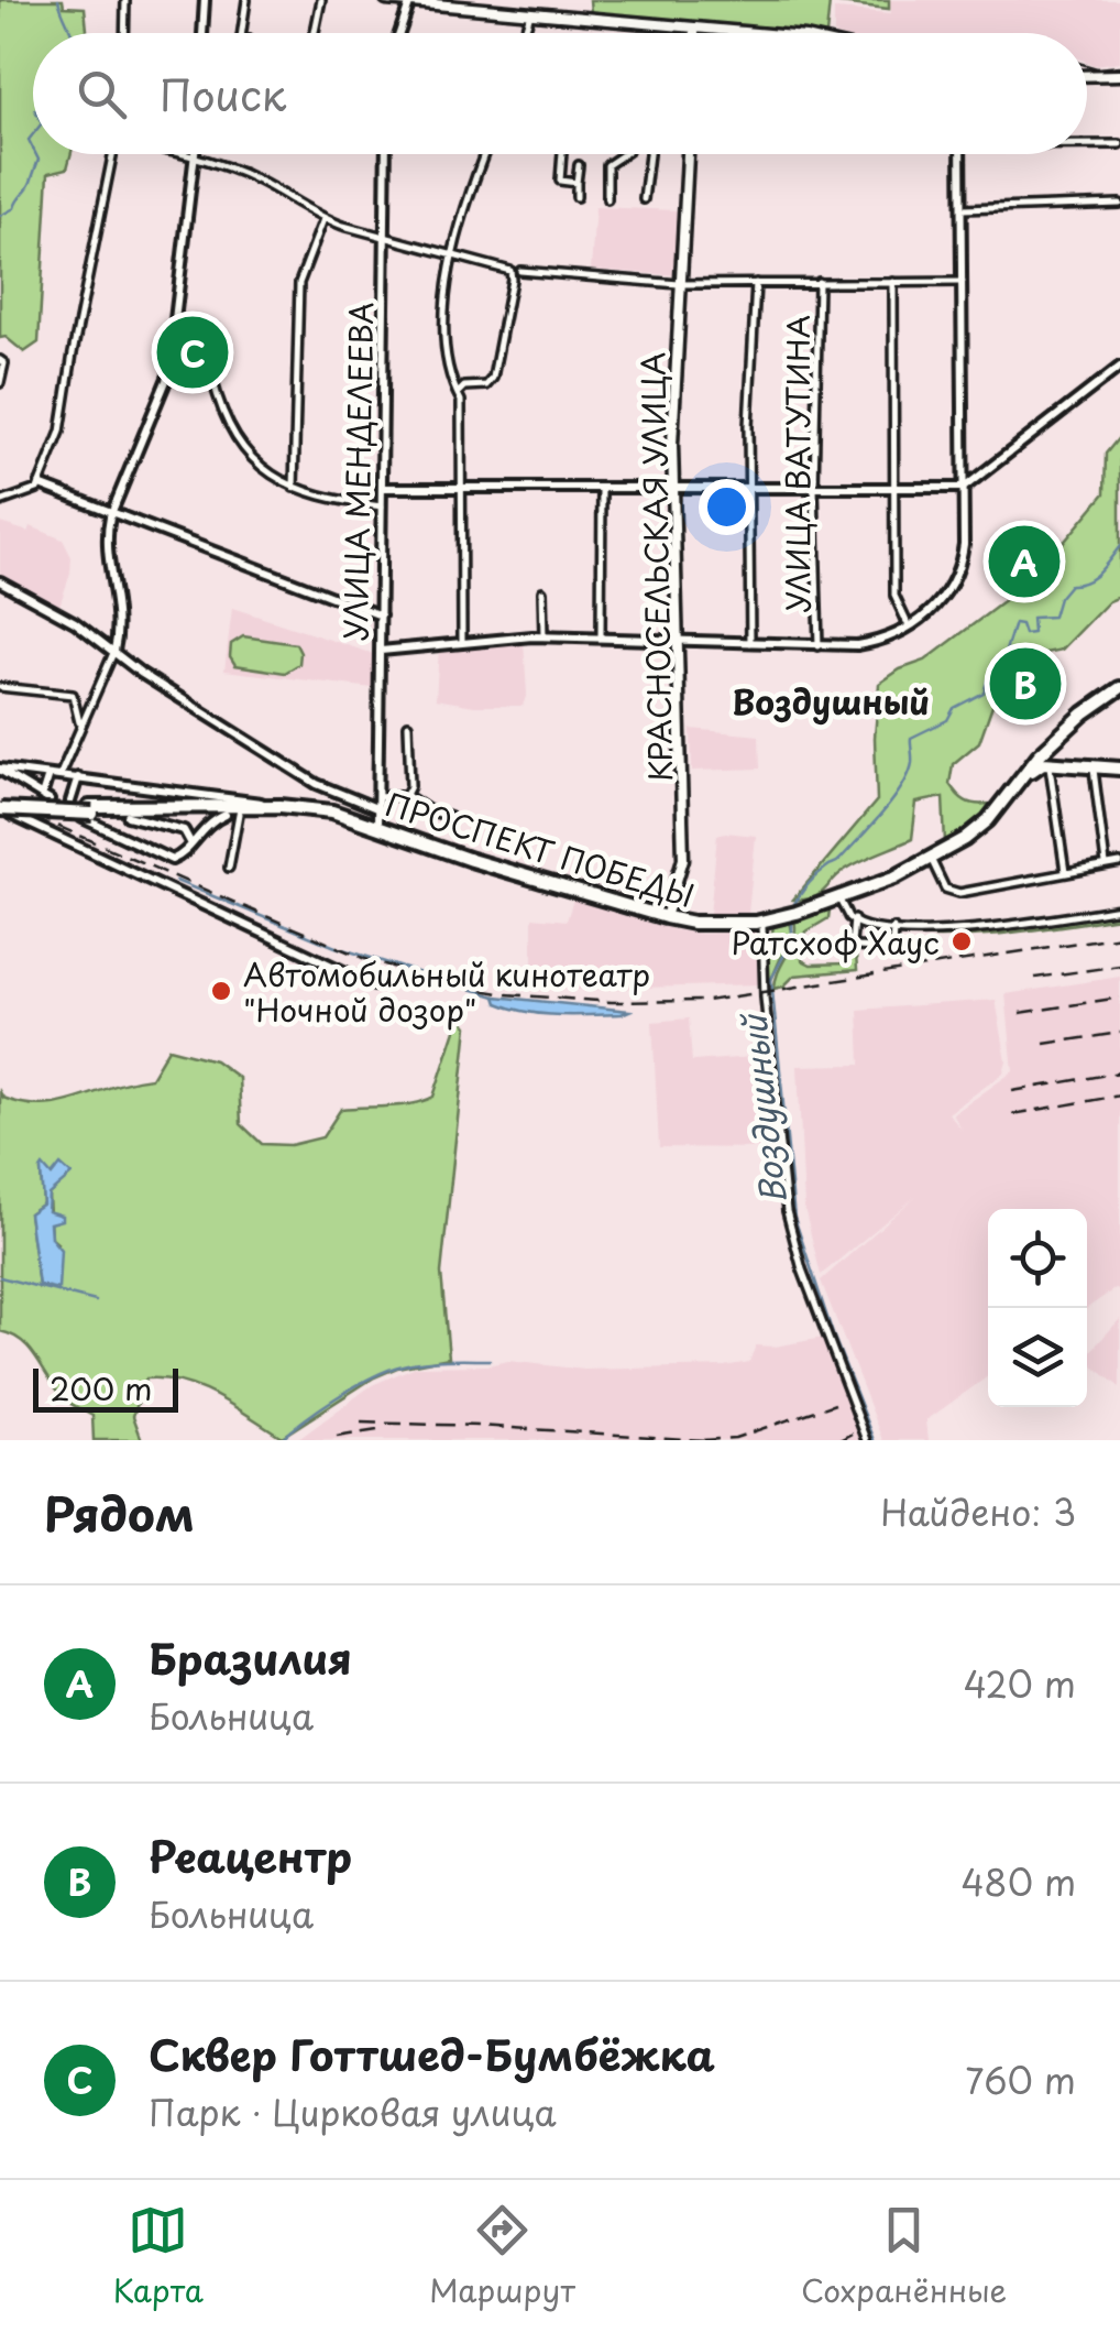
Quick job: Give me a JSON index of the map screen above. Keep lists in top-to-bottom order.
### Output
{
  "streets": {
    "main road": ["КРАСНОСЕЛЬСКАЯ УЛИЦА", "ПРОСПЕКТ ПОБЕДЫ"],
    "street": ["УЛИЦА ВАТУТИНА", "УЛИЦА МЕНДЕЛЕЕВА"]
  },
  "crossings": [
    ["УЛИЦА МЕНДЕЛЕЕВА", "ПРОСПЕКТ ПОБЕДЫ"],
    ["КРАСНОСЕЛЬСКАЯ УЛИЦА", "ПРОСПЕКТ ПОБЕДЫ"]
  ],
  "districts": ["Воздушный"],
  "water": ["Воздушный"],
  "places": ["Ратсхоф Хаус", "Автомобильный кинотеатр \"Ночной дозор\""],
  "scale_bar": "200 m",
  "page": {
    "search": "Поиск",
    "pins": ["C", "A", "B"],
    "scale": "200 m",
    "heading": ["Рядом", "Найдено: 3"],
    "list": [
      {
        "mark": "A",
        "name": "Бразилия",
        "note": "Больница",
        "value": "420 m"
      },
      {
        "mark": "B",
        "name": "Реацентр",
        "note": "Больница",
        "value": "480 m"
      },
      {
        "mark": "C",
        "name": "Сквер Готтшед-Бумбёжка",
        "note": "Парк · Цирковая улица",
        "value": "760 m"
      }
    ],
    "nav": ["Карта", "Маршрут", "Сохранённые"]
  }
}
